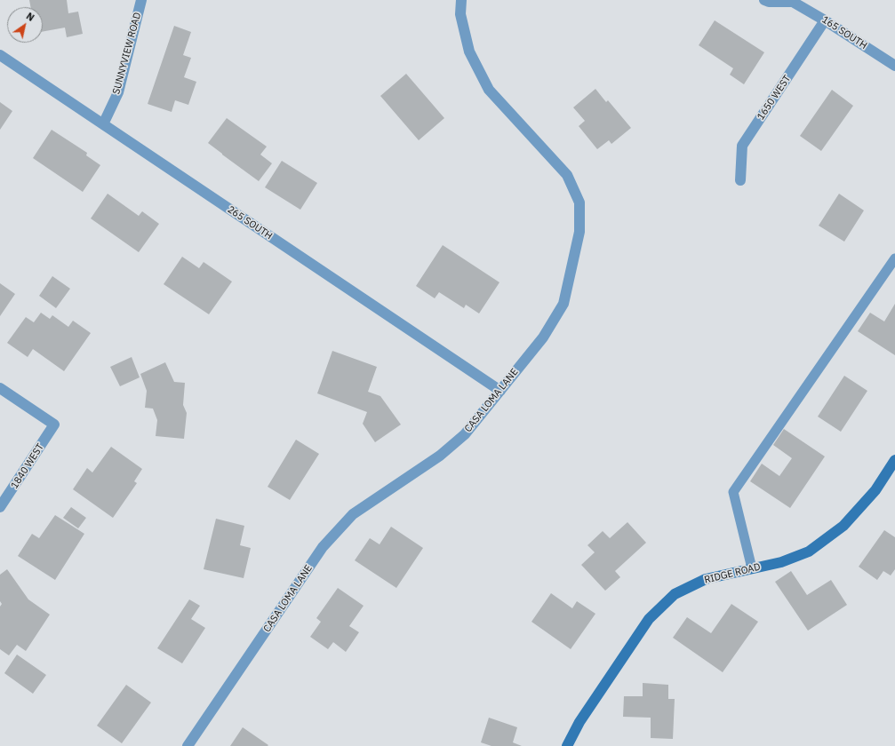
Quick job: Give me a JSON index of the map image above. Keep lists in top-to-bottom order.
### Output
{
  "streets": {
    "street": [
      "165 SOUTH",
      "SUNNYVIEW ROAD",
      "1650 WEST",
      "265 SOUTH",
      "CASA LOMA LANE",
      "1840 WEST",
      "RIDGE ROAD"
    ]
  },
  "crossings": [
    ["165 SOUTH", "1650 WEST"],
    ["SUNNYVIEW ROAD", "265 SOUTH"],
    ["265 SOUTH", "CASA LOMA LANE"]
  ],
  "north": "top right"
}
